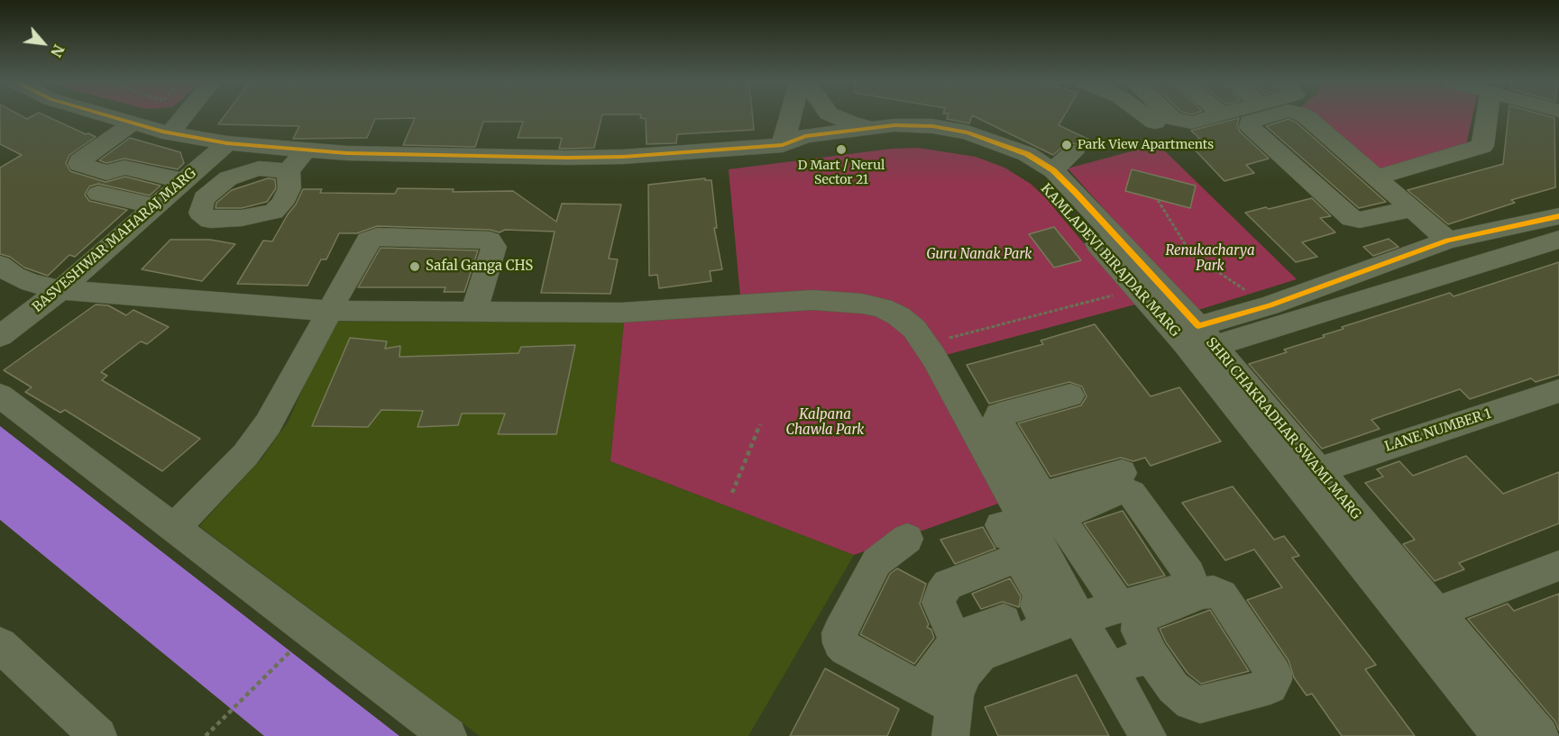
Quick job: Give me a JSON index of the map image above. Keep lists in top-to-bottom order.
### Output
{
  "streets": {
    "street": [
      "BASVESHWAR MAHARAJ MARG",
      "KAMLADEVI BIRAJDAR MARG",
      "SHRI CHAKRADHAR SWAMI MARG",
      "LANE NUMBER 1"
    ]
  },
  "crossings": [
    ["BASVESHWAR MAHARAJ MARG", "KAMLADEVI BIRAJDAR MARG"],
    ["KAMLADEVI BIRAJDAR MARG", "SHRI CHAKRADHAR SWAMI MARG"],
    ["SHRI CHAKRADHAR SWAMI MARG", "LANE NUMBER 1"]
  ],
  "parks": ["Renukacharya Park", "Guru Nanak Park", "Kalpana Chawla Park"],
  "places": ["Park View Apartments", "D Mart / Nerul Sector 21", "Safal Ganga CHS"],
  "north": "bottom right"
}
